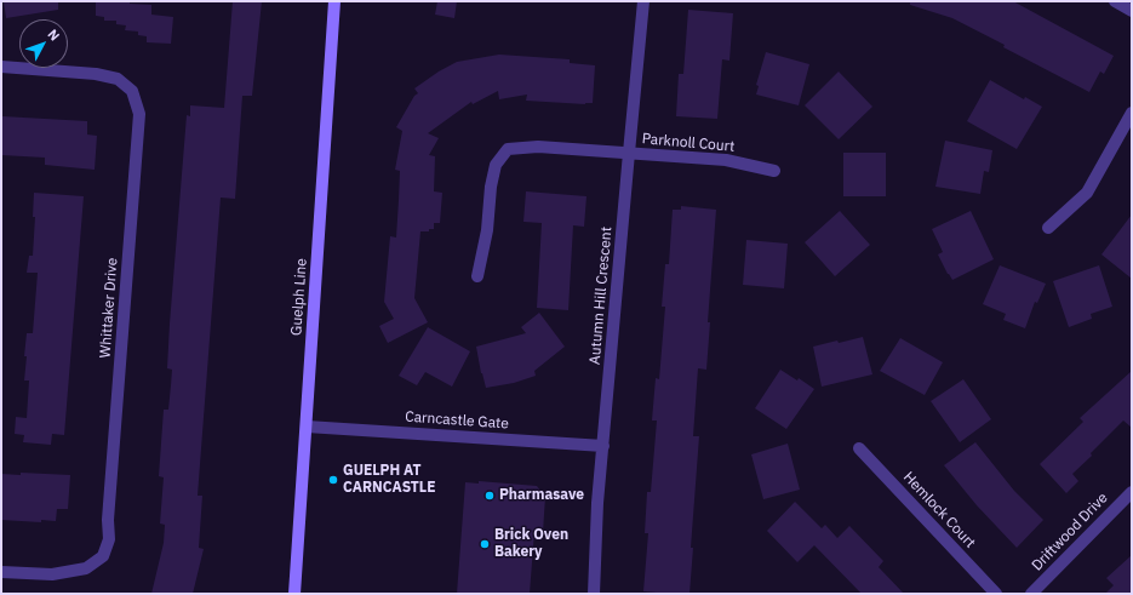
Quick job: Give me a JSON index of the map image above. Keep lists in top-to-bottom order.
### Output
{
  "streets": {
    "main road": ["Guelph Line"],
    "street": [
      "Parknoll Court",
      "Autumn Hill Crescent",
      "Whittaker Drive",
      "Carncastle Gate",
      "Hemlock Court",
      "Driftwood Drive"
    ]
  },
  "crossings": [
    ["Parknoll Court", "Autumn Hill Crescent"],
    ["Autumn Hill Crescent", "Carncastle Gate"],
    ["Guelph Line", "Carncastle Gate"]
  ],
  "places": ["GUELPH AT CARNCASTLE", "Pharmasave", "Brick Oven Bakery"],
  "north": "top right"
}
